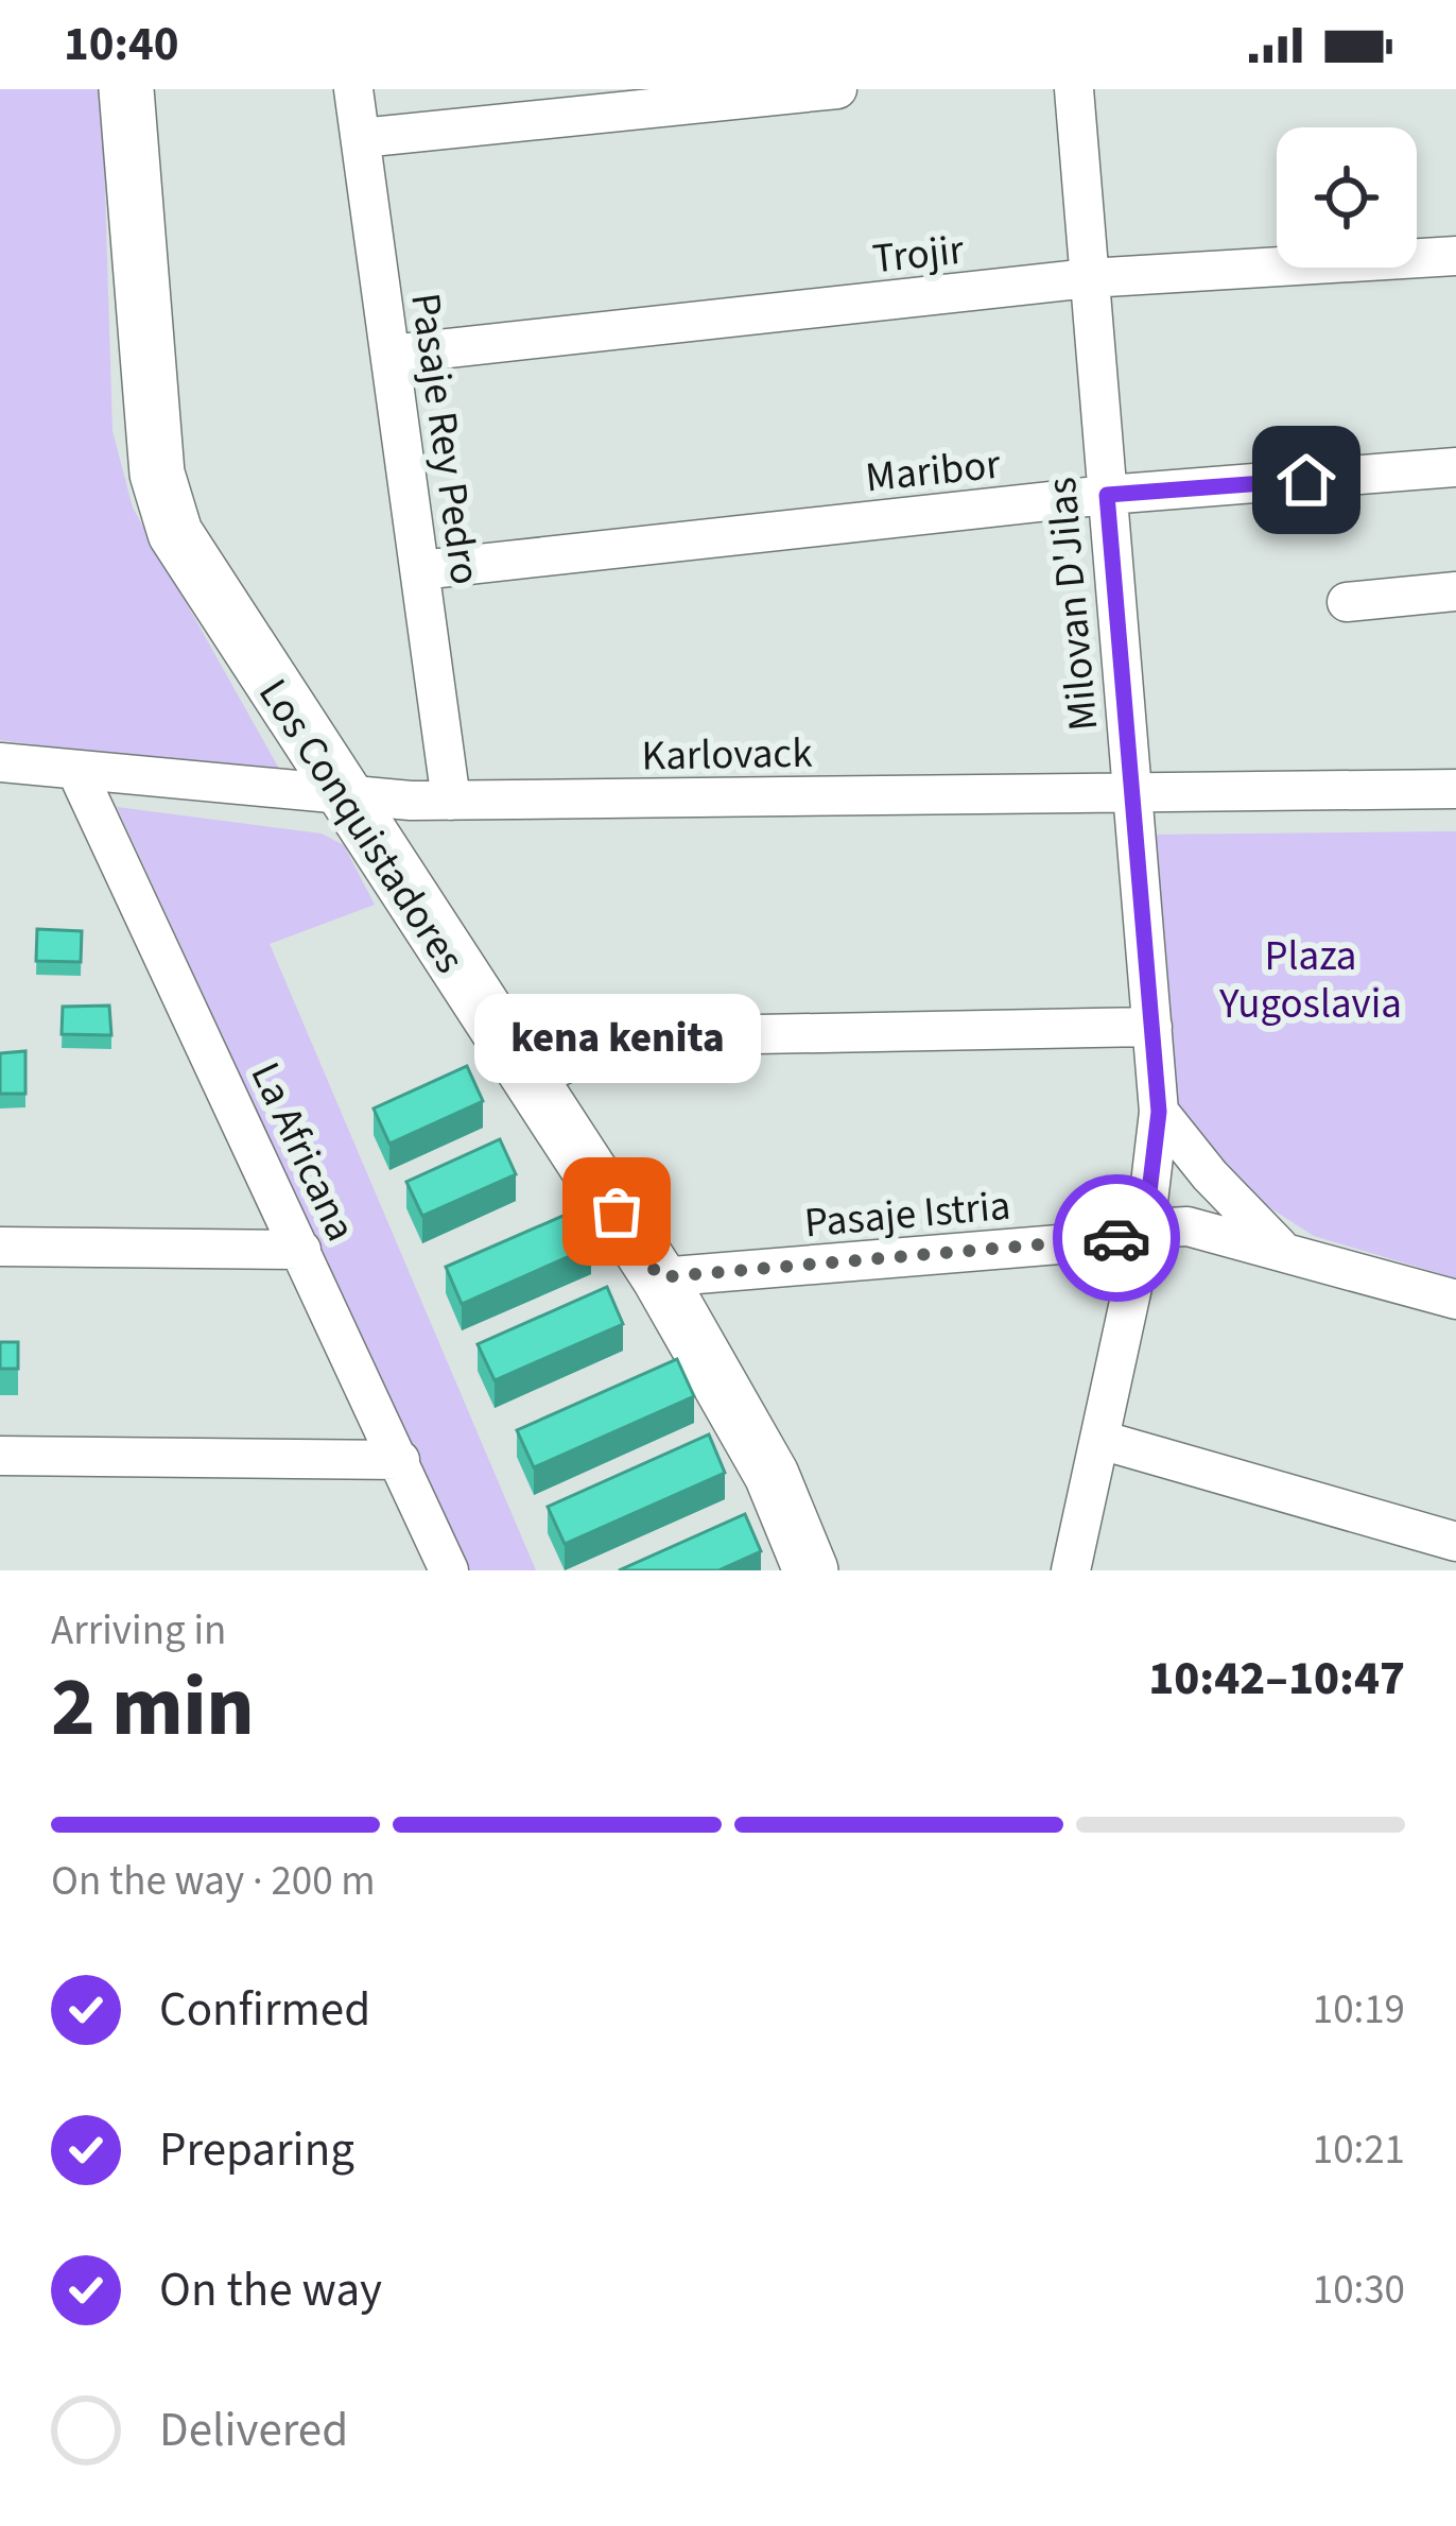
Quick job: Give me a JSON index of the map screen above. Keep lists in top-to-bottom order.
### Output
{
  "streets": {
    "street": [
      "Trojir",
      "Pasaje Rey Pedro",
      "Maribor",
      "Milovan D'Jilas",
      "Karlovack",
      "Los Conquistadores",
      "La Africana",
      "Pasaje Istria"
    ]
  },
  "crossings": [
    ["Trojir", "Pasaje Rey Pedro"],
    ["Trojir", "Milovan D'Jilas"],
    ["Pasaje Rey Pedro", "Maribor"],
    ["Pasaje Rey Pedro", "Karlovack"],
    ["Maribor", "Milovan D'Jilas"],
    ["Milovan D'Jilas", "Karlovack"],
    ["Milovan D'Jilas", "Pasaje Istria"],
    ["Karlovack", "Los Conquistadores"],
    ["Karlovack", "La Africana"],
    ["Los Conquistadores", "Pasaje Istria"]
  ],
  "parks": ["Plaza Yugoslavia"],
  "places": ["kena kenita"],
  "page": {
    "status": "10:40",
    "bubble": "kena kenita",
    "heading": ["2 min", "Arriving in", "10:42–10:47"],
    "bar": "On the way · 200 m",
    "list": [
      ["Confirmed", "10:19"],
      ["Preparing", "10:21"],
      ["On the way", "10:30"],
      "Delivered"
    ]
  }
}
